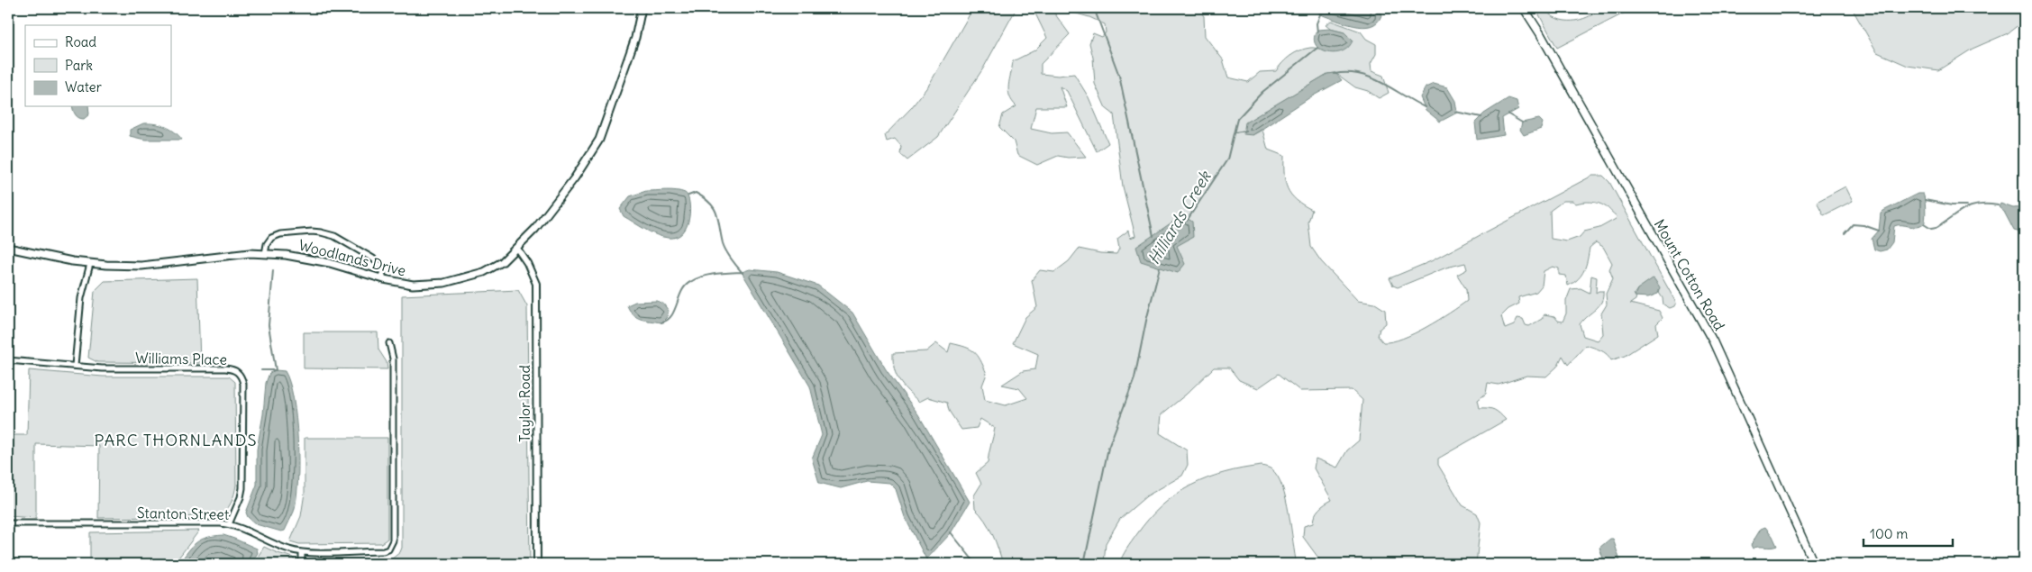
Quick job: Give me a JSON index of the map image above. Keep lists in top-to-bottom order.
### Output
{
  "streets": {
    "main road": ["Woodlands Drive", "Mount Cotton Road"],
    "street": ["Williams Place", "Taylor Road", "Stanton Street"]
  },
  "crossings": [
    ["Woodlands Drive", "Taylor Road"],
    ["Williams Place", "Stanton Street"]
  ],
  "districts": ["PARC THORNLANDS"],
  "water": ["Hilliards Creek"],
  "legend": ["Road", "Park", "Water"],
  "scale_bar": "100 m"
}
